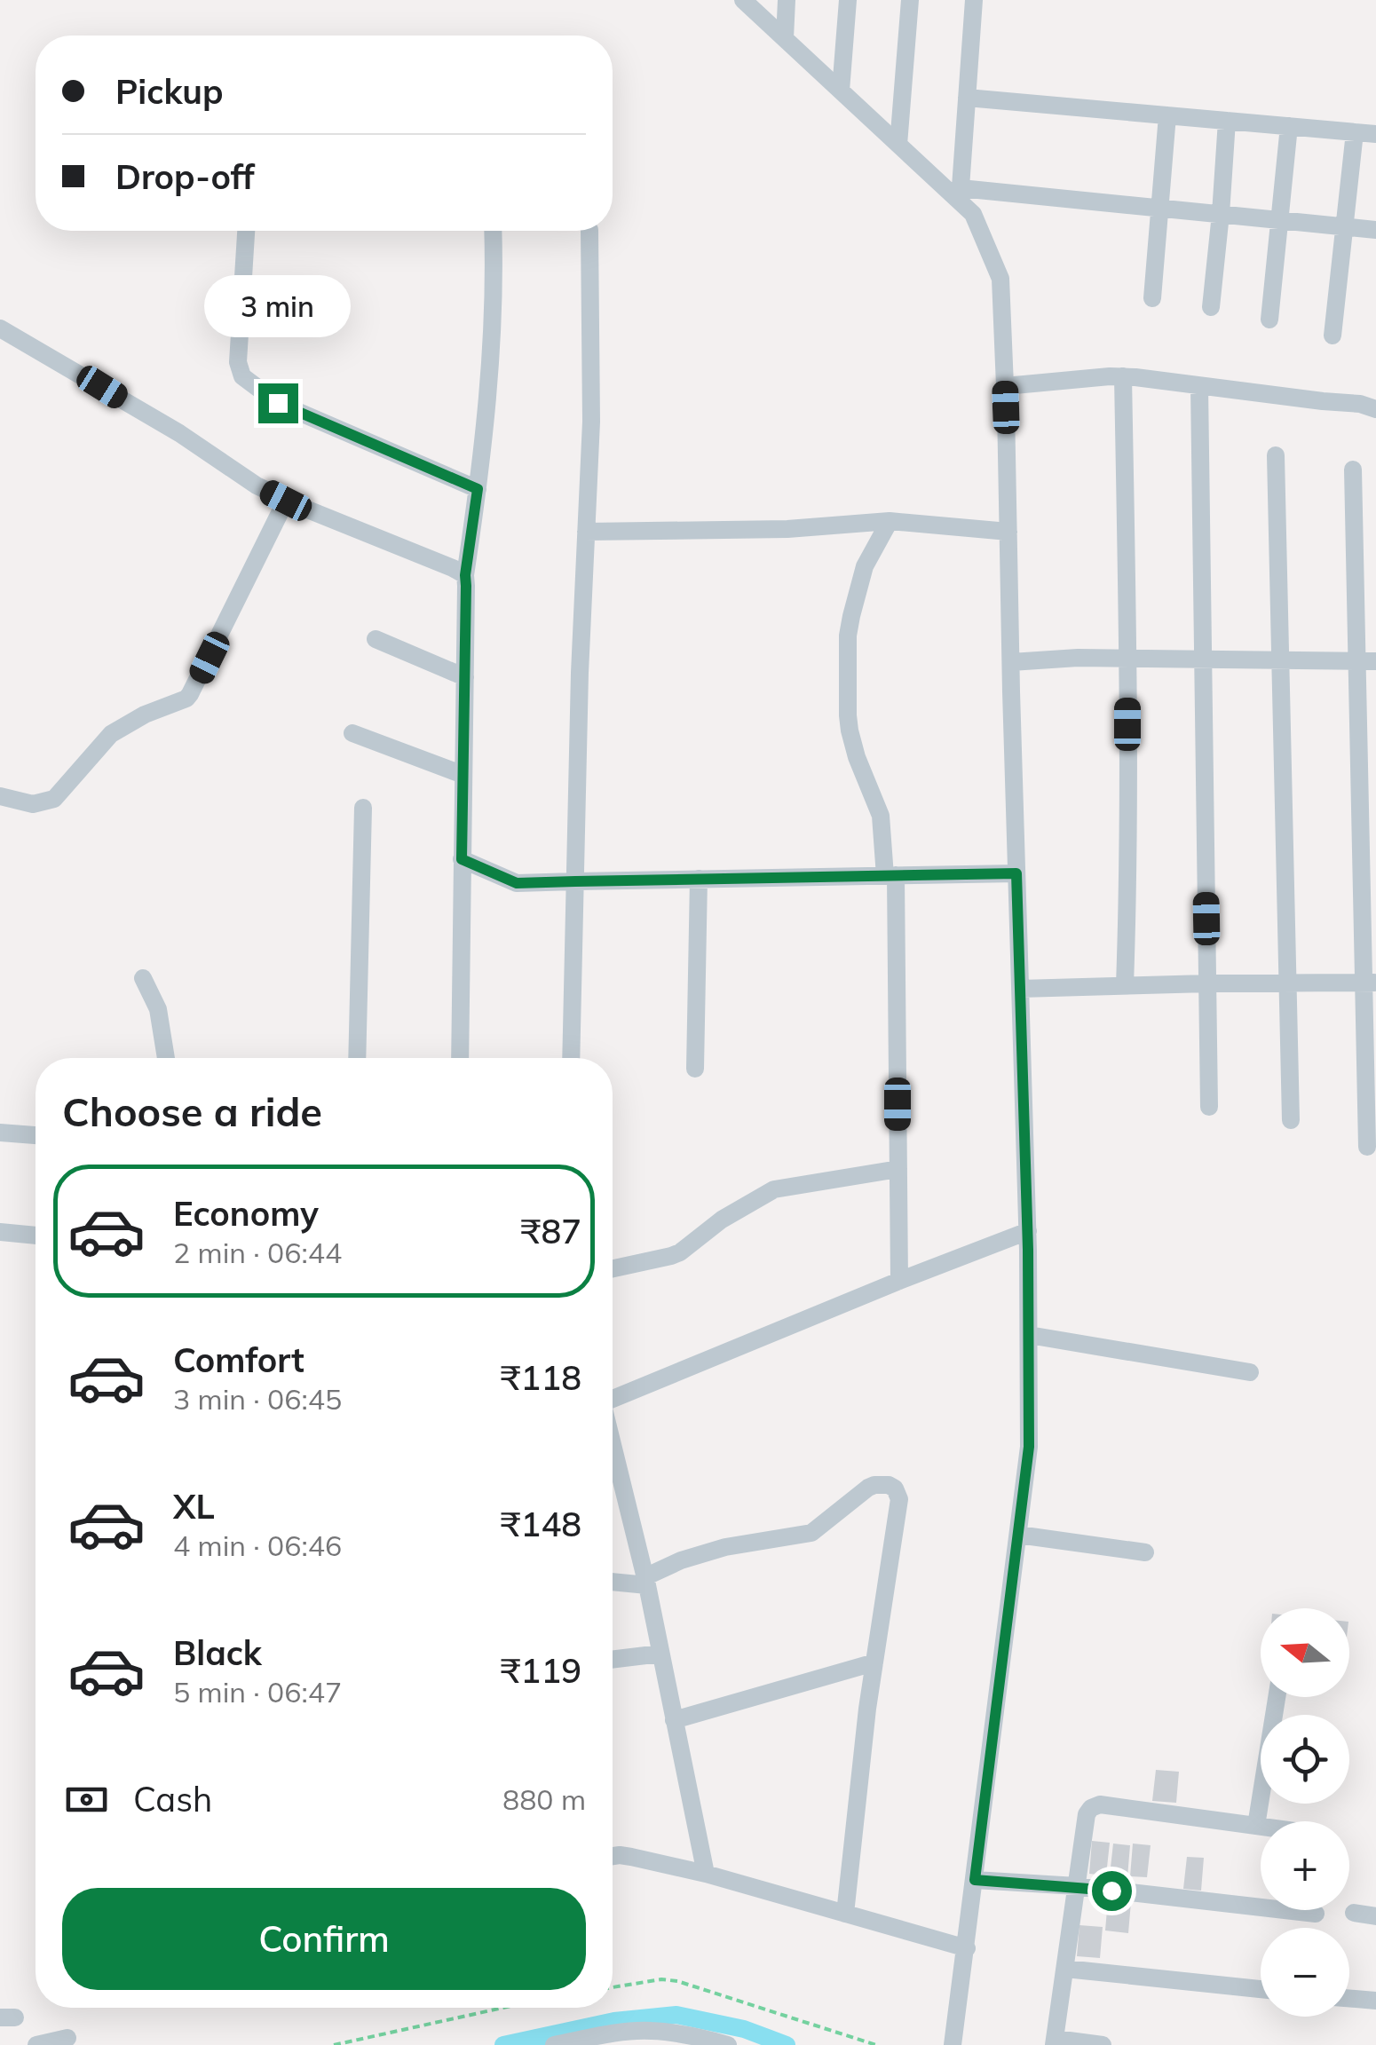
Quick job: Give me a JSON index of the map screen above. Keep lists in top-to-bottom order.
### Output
{
  "north": "left",
  "page": {
    "banner": ["Pickup", "Drop-off"],
    "bubble": "3 min",
    "heading": "Choose a ride",
    "list": [
      {
        "name": "Economy",
        "note": "2 min · 06:44",
        "value": "₹87"
      },
      {
        "name": "Comfort",
        "note": "3 min · 06:45",
        "value": "₹118"
      },
      {
        "name": "XL",
        "note": "4 min · 06:46",
        "value": "₹148"
      },
      {
        "name": "Black",
        "note": "5 min · 06:47",
        "value": "₹119"
      }
    ],
    "map_buttons": ["+", "−"],
    "pay": ["Cash", "880 m"],
    "buttons": "Confirm"
  }
}
